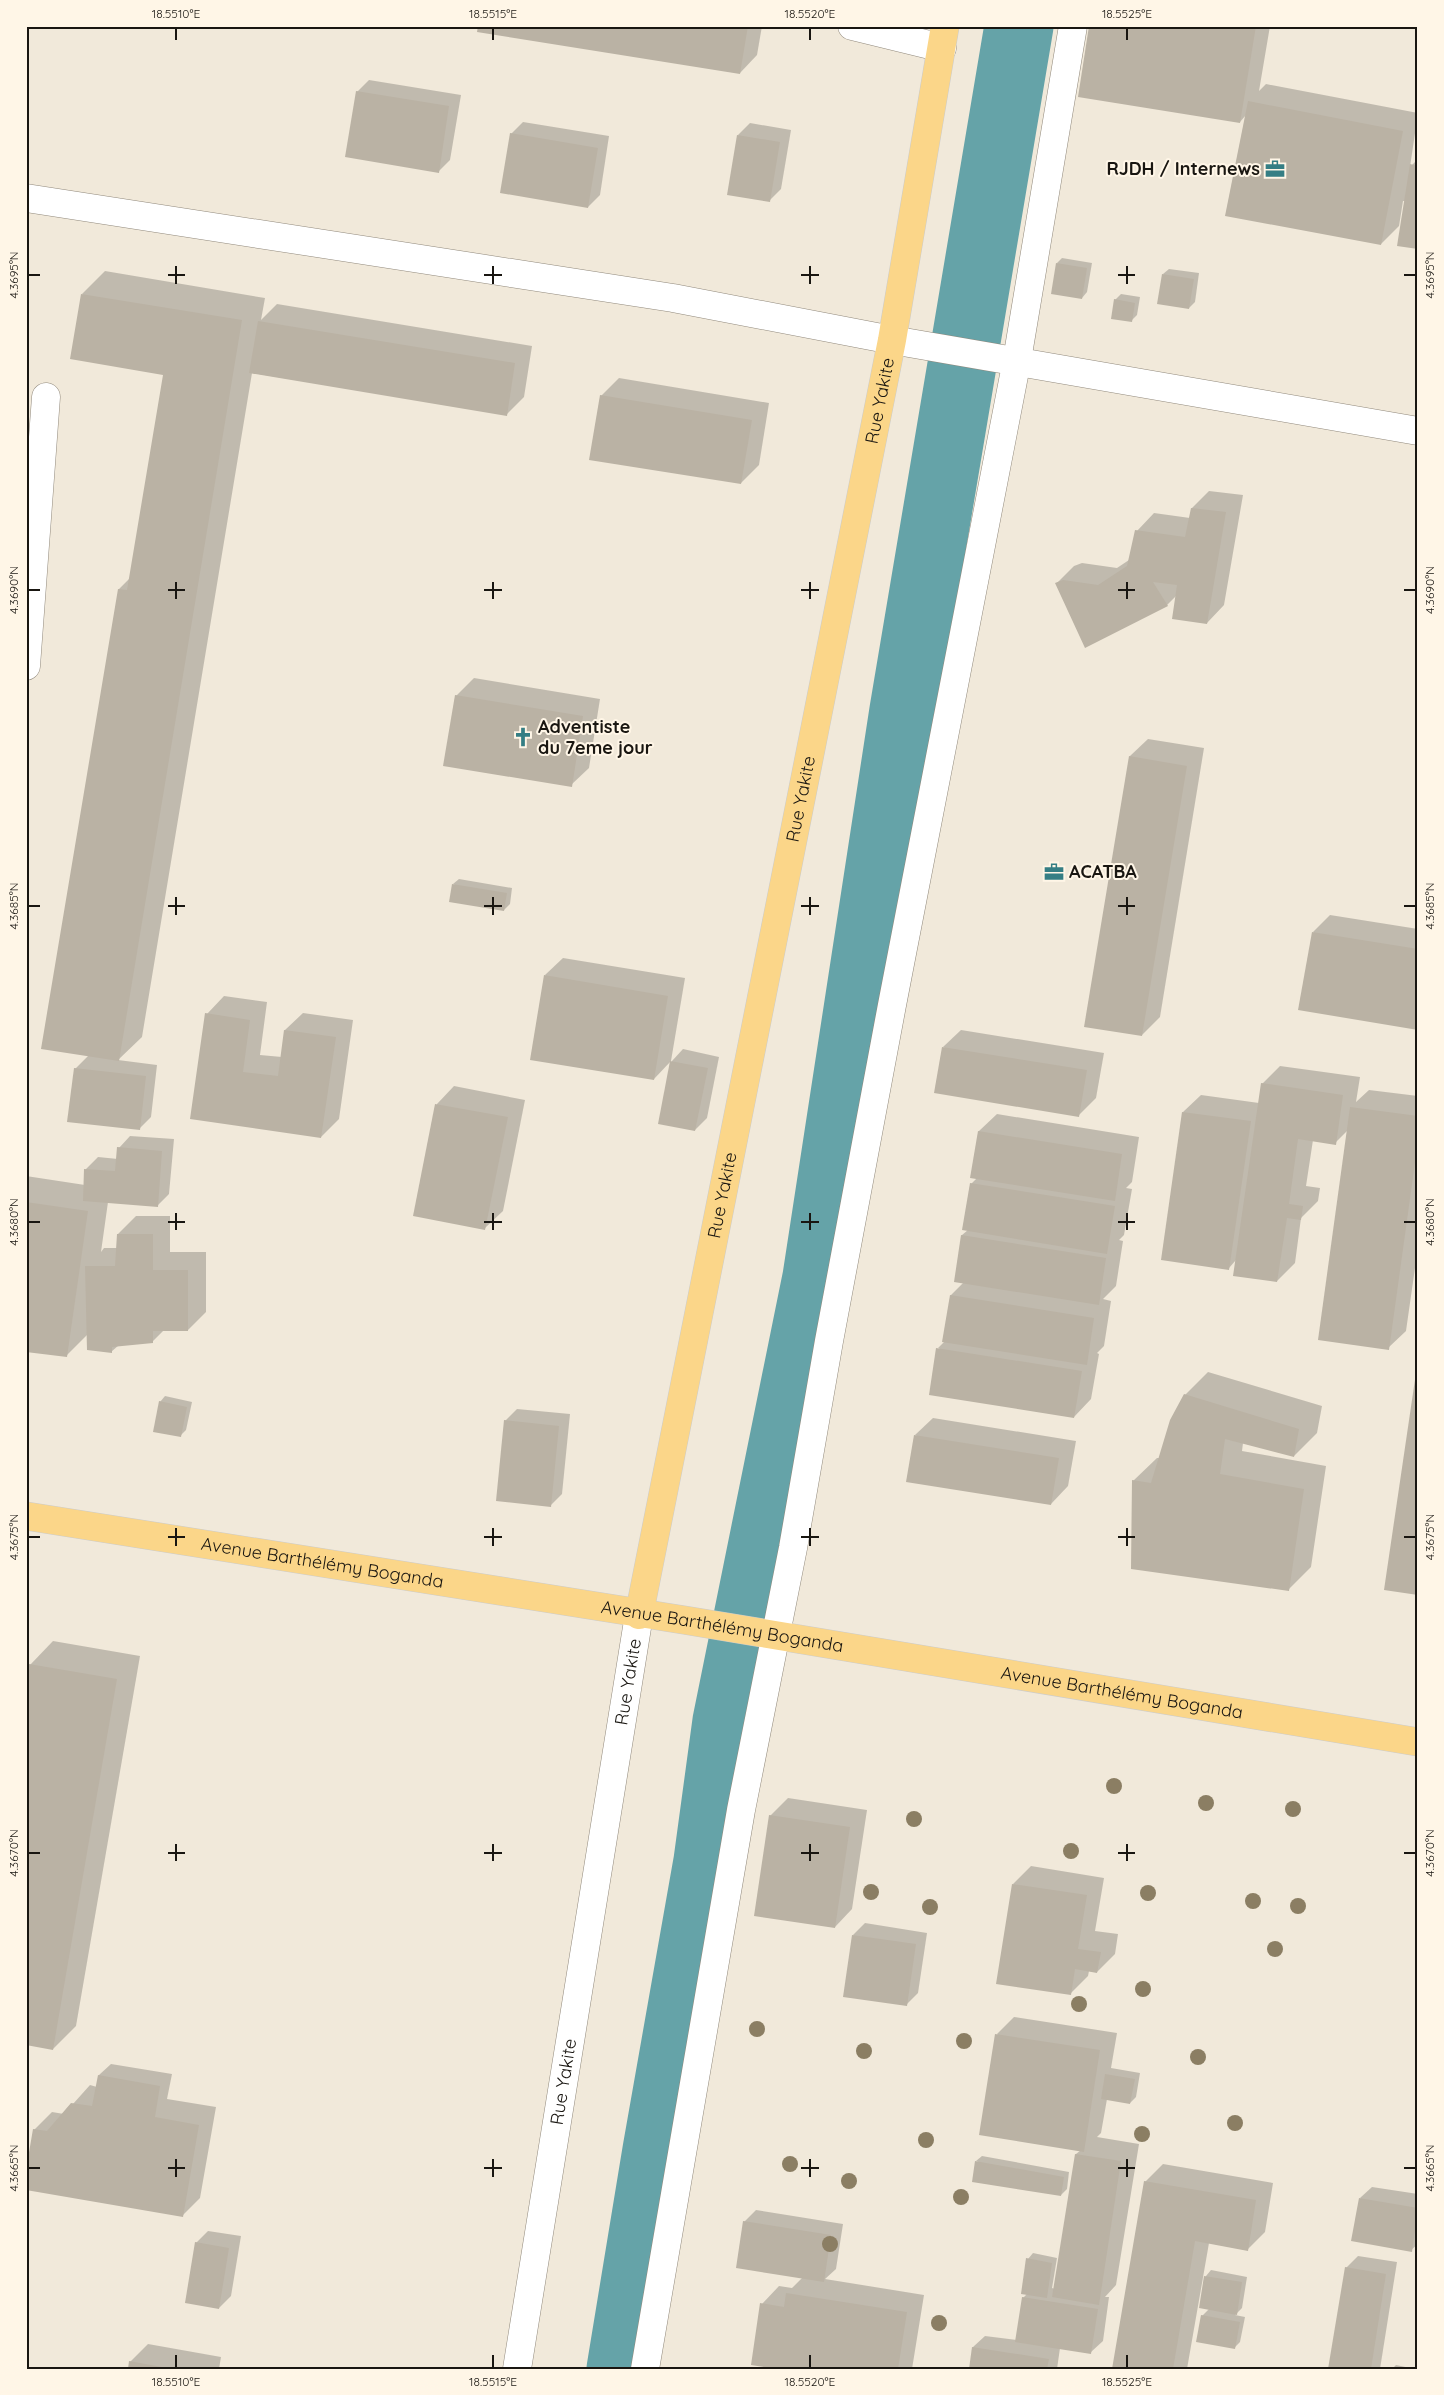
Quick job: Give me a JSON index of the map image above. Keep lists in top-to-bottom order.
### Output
{
  "streets": {
    "main road": ["Rue Yakite", "Avenue Barthélémy Boganda"]
  },
  "crossings": [
    ["Rue Yakite", "Avenue Barthélémy Boganda"]
  ],
  "places": {
    "office": ["RJDH / Internews", "ACATBA"],
    "church": ["Adventiste du 7eme jour"]
  },
  "coordinates": [
    "18.5510°E",
    "18.5515°E",
    "18.5520°E",
    "18.5525°E",
    "4.3695°N",
    "4.3690°N",
    "4.3685°N",
    "4.3680°N",
    "4.3675°N",
    "4.3670°N",
    "4.3665°N"
  ]
}
